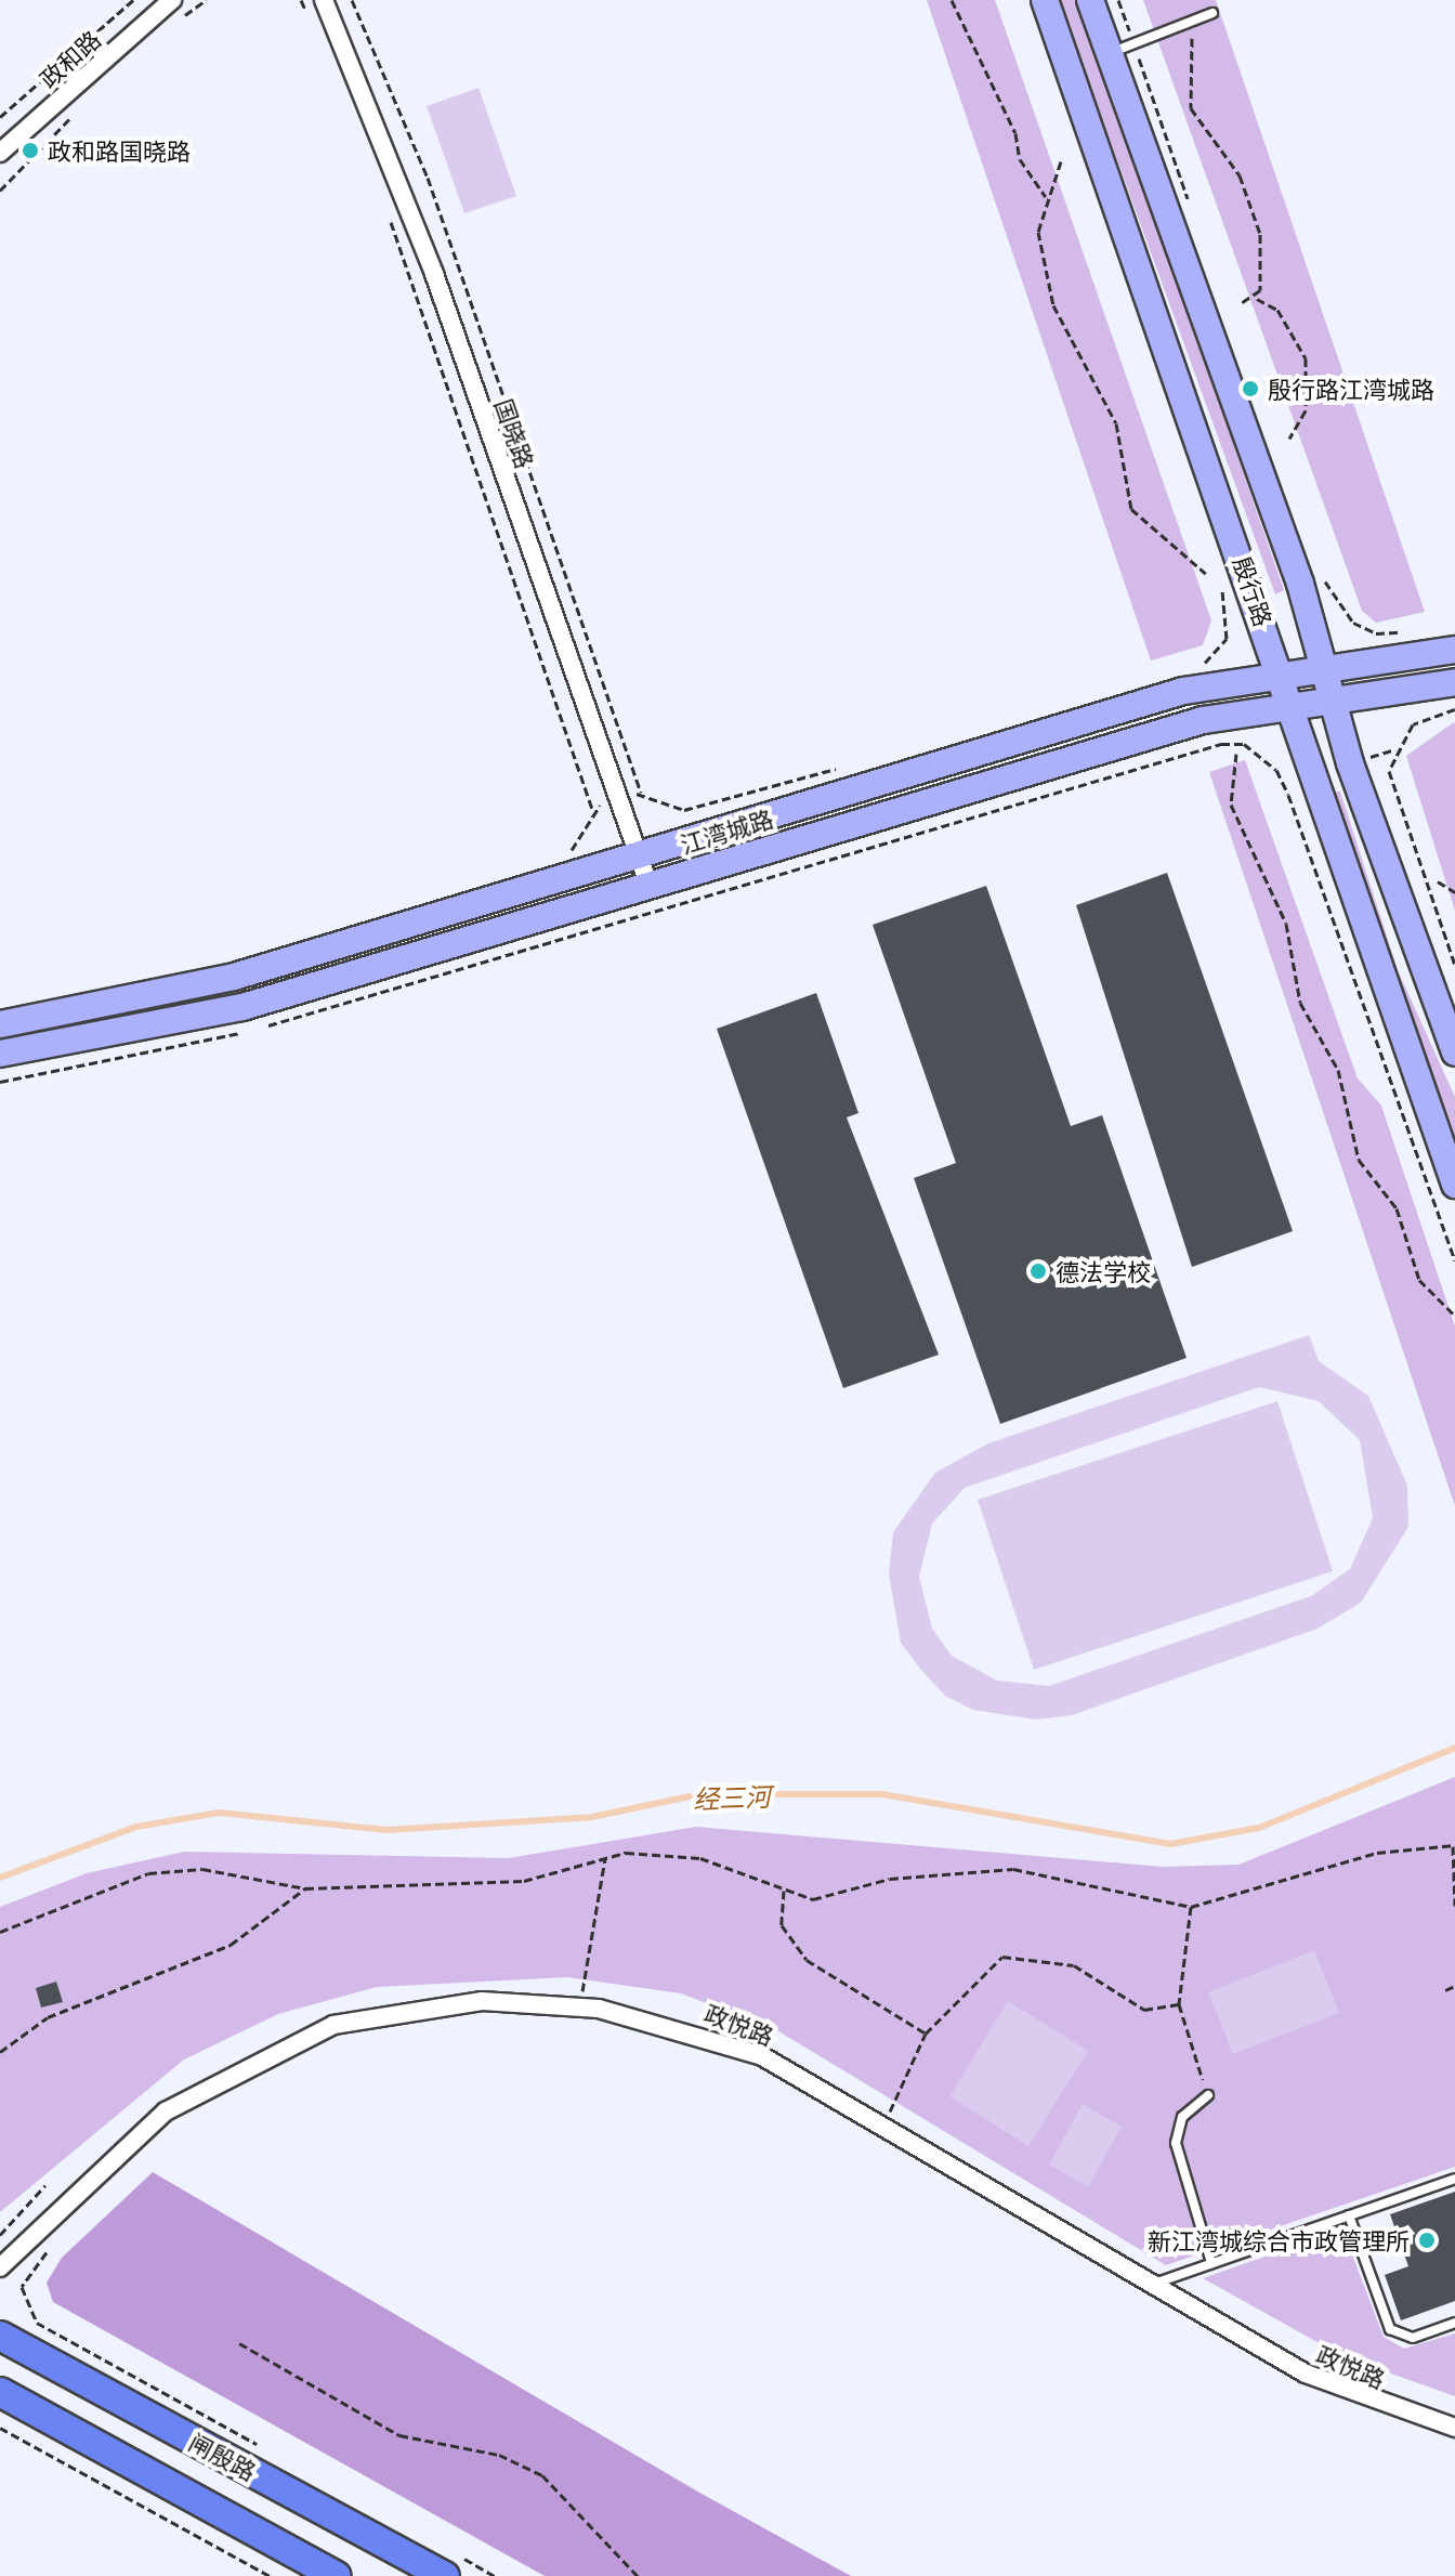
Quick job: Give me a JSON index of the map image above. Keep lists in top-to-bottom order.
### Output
{
  "streets": {
    "main road": ["闸殷路"],
    "street": [
      "政和路",
      "国晓路",
      "殷行路",
      "江湾城路",
      "政悦路"
    ]
  },
  "crossings": [
    ["国晓路", "江湾城路"],
    ["殷行路", "江湾城路"]
  ],
  "water": ["经三河"],
  "places": [
    "政和路国晓路",
    "殷行路江湾城路",
    "德法学校",
    "新江湾城综合市政管理所"
  ]
}
